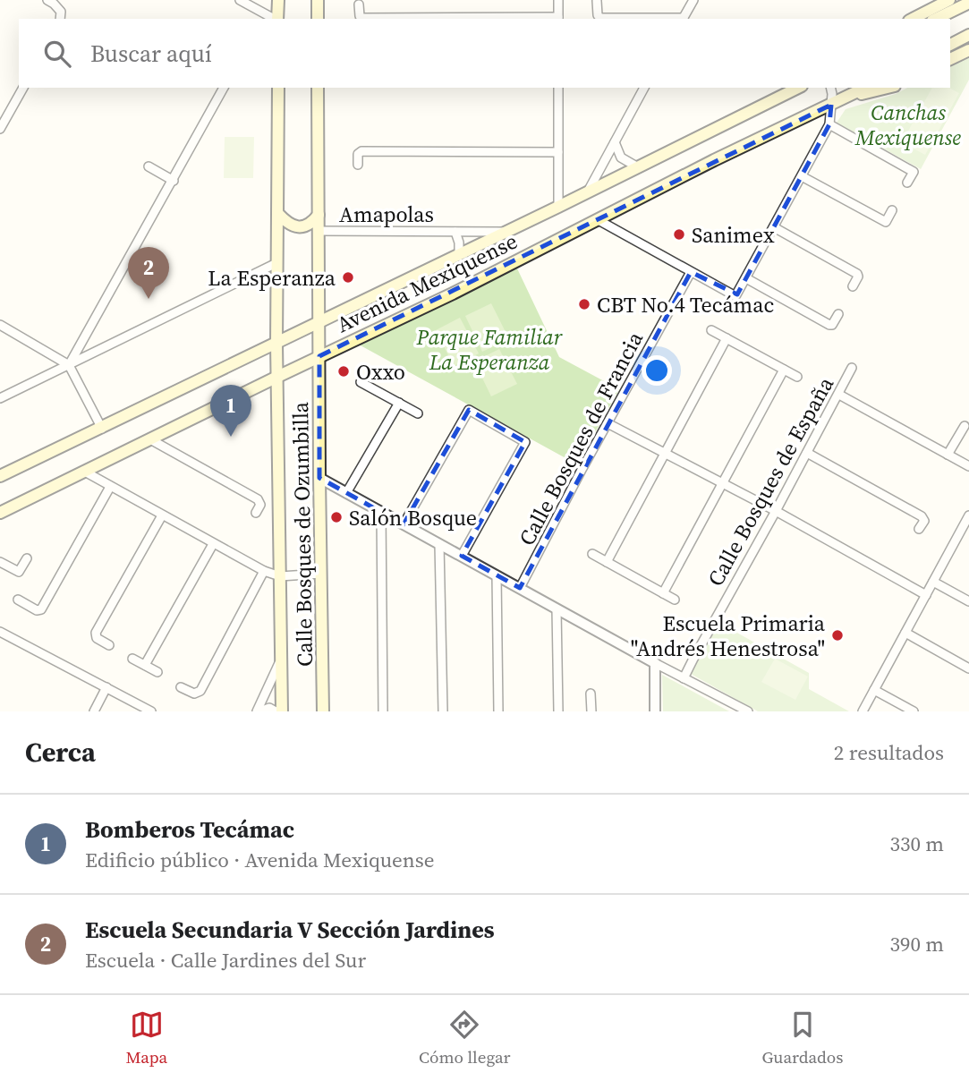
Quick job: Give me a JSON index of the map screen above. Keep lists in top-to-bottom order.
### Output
{
  "streets": {
    "main road": ["Avenida Mexiquense", "Calle Bosques de Ozumbilla"],
    "street": ["Amapolas", "Calle Bosques de Francia", "Calle Bosques de España"]
  },
  "crossings": [
    ["Amapolas", "Avenida Mexiquense"],
    ["Amapolas", "Calle Bosques de Ozumbilla"],
    ["Avenida Mexiquense", "Calle Bosques de Ozumbilla"]
  ],
  "parks": ["Canchas Mexiquense", "Parque Familiar La Esperanza"],
  "places": [
    "Sanimex",
    "La Esperanza",
    "CBT No.4 Tecámac",
    "Oxxo",
    "Salón Bosque",
    "Escuela Primaria \"Andrés Henestrosa\""
  ],
  "page": {
    "search": "Buscar aquí",
    "pins": ["2", "1"],
    "heading": ["Cerca", "2 resultados"],
    "list": [
      {
        "mark": "1",
        "name": "Bomberos Tecámac",
        "note": "Edificio público · Avenida Mexiquense",
        "value": "330 m"
      },
      {
        "mark": "2",
        "name": "Escuela Secundaria V Sección Jardines",
        "note": "Escuela · Calle Jardines del Sur",
        "value": "390 m"
      }
    ],
    "nav": ["Mapa", "Cómo llegar", "Guardados"]
  }
}
